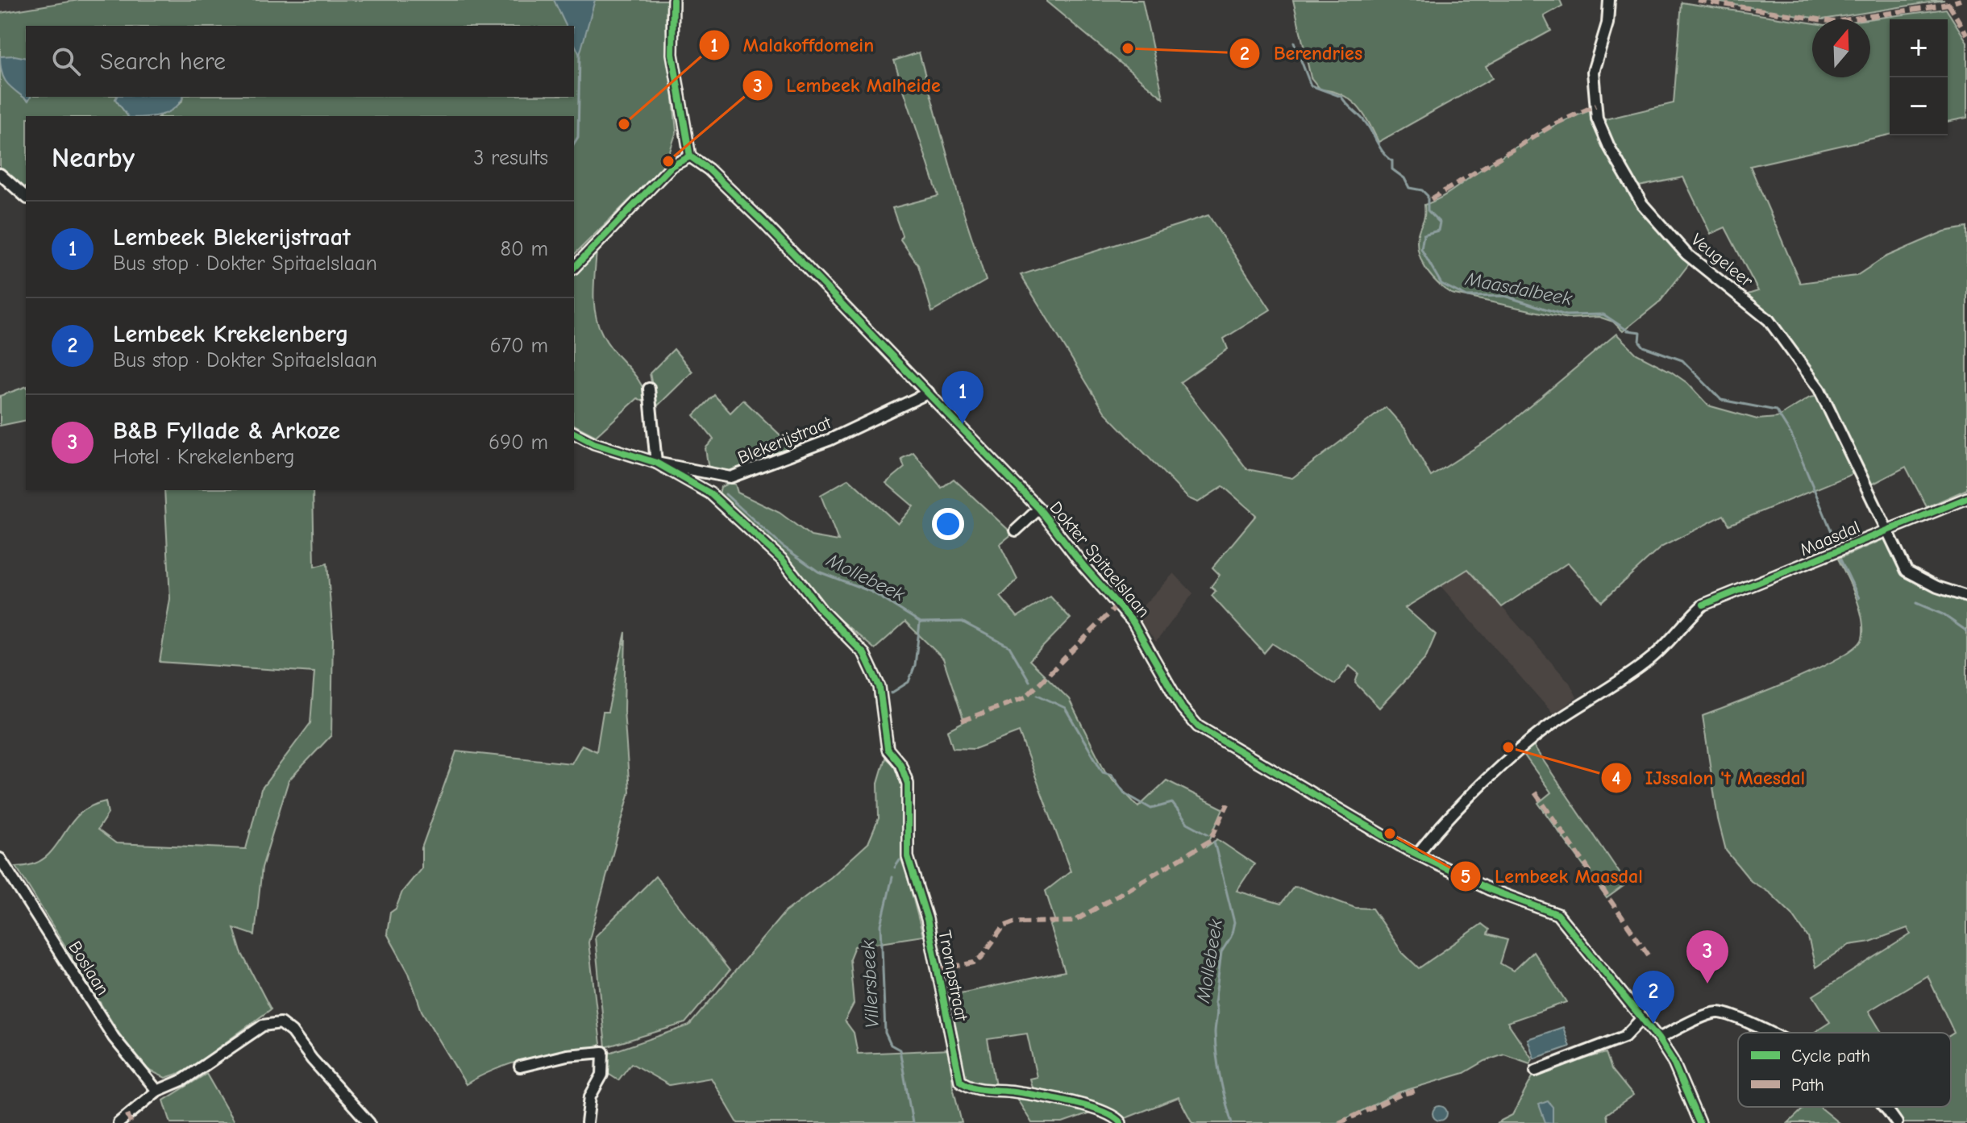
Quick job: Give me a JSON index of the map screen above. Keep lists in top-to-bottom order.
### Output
{
  "streets": {
    "street": [
      "Veugeleer",
      "Blekerijstraat",
      "Maasdal",
      "Dokter Spitaelslaan",
      "Boslaan",
      "Trompstraat"
    ]
  },
  "crossings": [
    ["Veugeleer", "Maasdal"],
    ["Blekerijstraat", "Dokter Spitaelslaan"],
    ["Blekerijstraat", "Trompstraat"],
    ["Maasdal", "Dokter Spitaelslaan"]
  ],
  "water": ["Maasdalbeek", "Mollebeek", "Villersbeek"],
  "places": [
    "Berendries",
    "Malakoffdomein",
    "Lembeek Malheide",
    "IJssalon 't Maesdal",
    "Lembeek Maasdal"
  ],
  "legend": ["Cycle path", "Path"],
  "north": "top",
  "page": {
    "map_buttons": ["+", "−"],
    "search": "Search here",
    "heading": ["Nearby", "3 results"],
    "list": [
      {
        "mark": "1",
        "name": "Lembeek Blekerijstraat",
        "note": "Bus stop · Dokter Spitaelslaan",
        "value": "80 m"
      },
      {
        "mark": "2",
        "name": "Lembeek Krekelenberg",
        "note": "Bus stop · Dokter Spitaelslaan",
        "value": "670 m"
      },
      {
        "mark": "3",
        "name": "B&B Fyllade & Arkoze",
        "note": "Hotel · Krekelenberg",
        "value": "690 m"
      }
    ],
    "pins": ["1", "3", "2"]
  }
}
